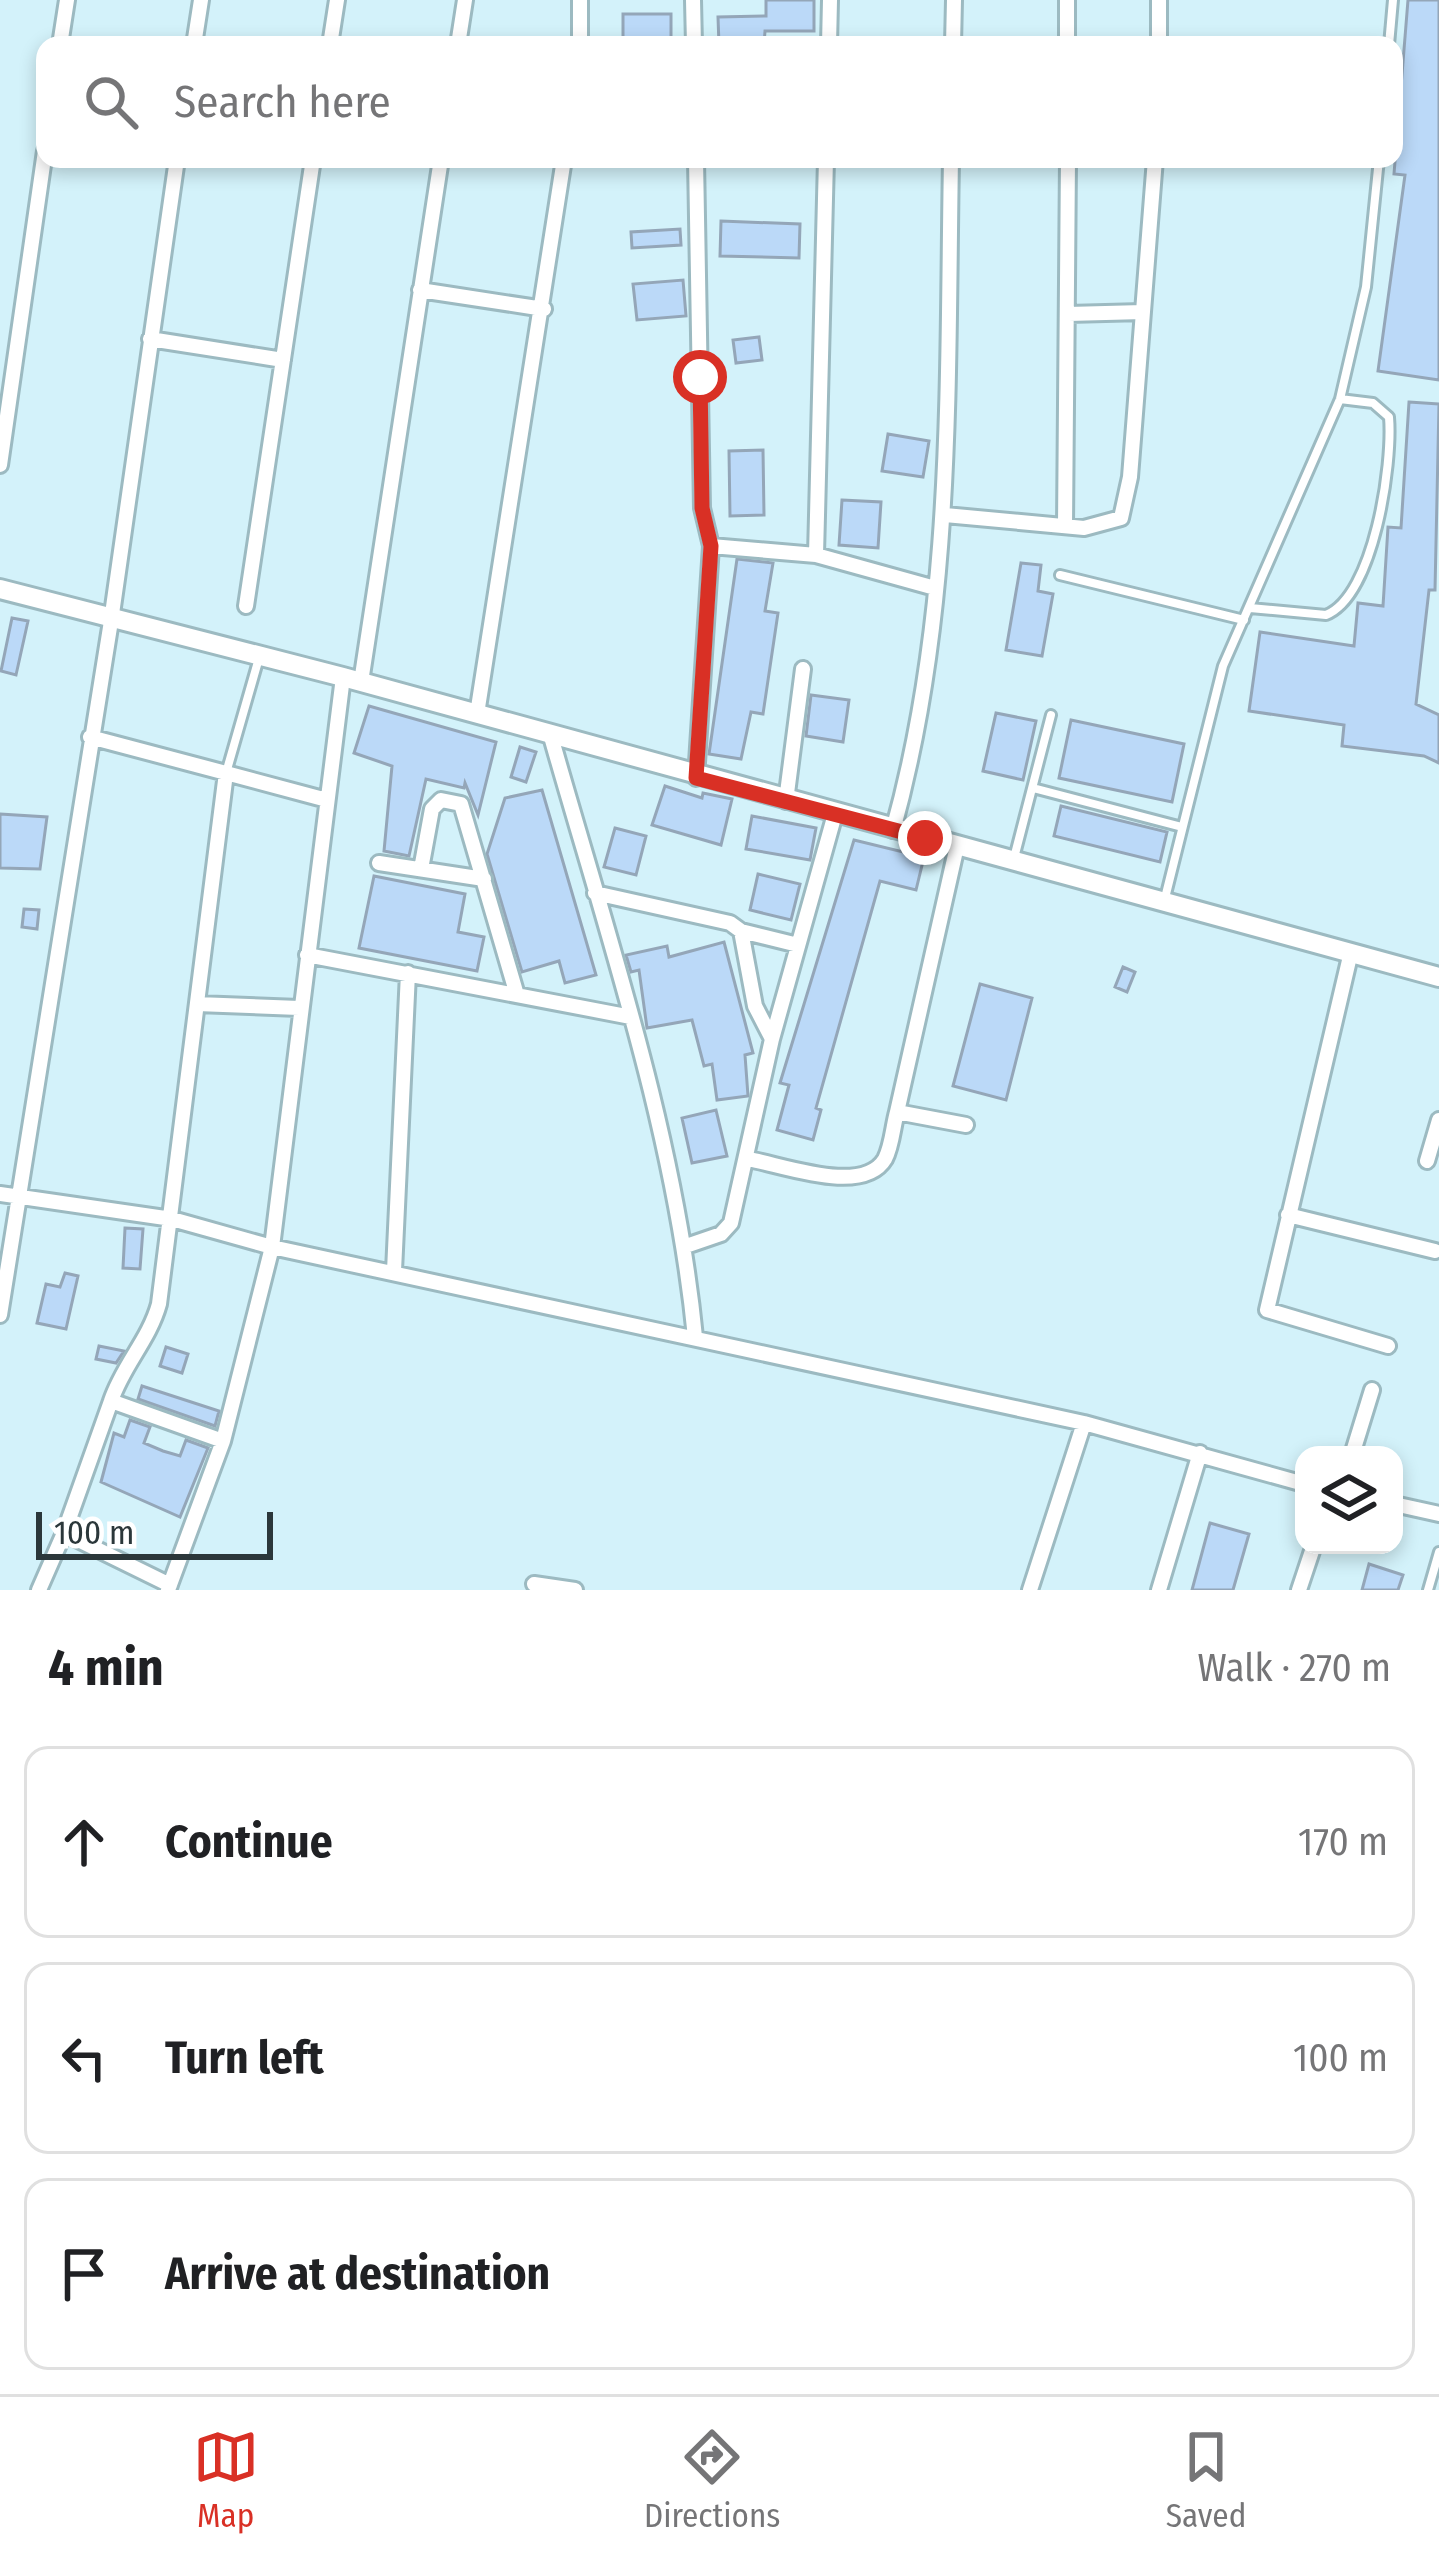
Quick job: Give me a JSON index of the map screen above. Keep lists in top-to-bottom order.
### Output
{
  "scale_bar": "100 m",
  "page": {
    "search": "Search here",
    "scale": "100 m",
    "heading": ["4 min", "Walk · 270 m"],
    "list": [
      ["Continue", "170 m"],
      ["Turn left", "100 m"],
      "Arrive at destination"
    ],
    "nav": ["Map", "Directions", "Saved"]
  }
}
